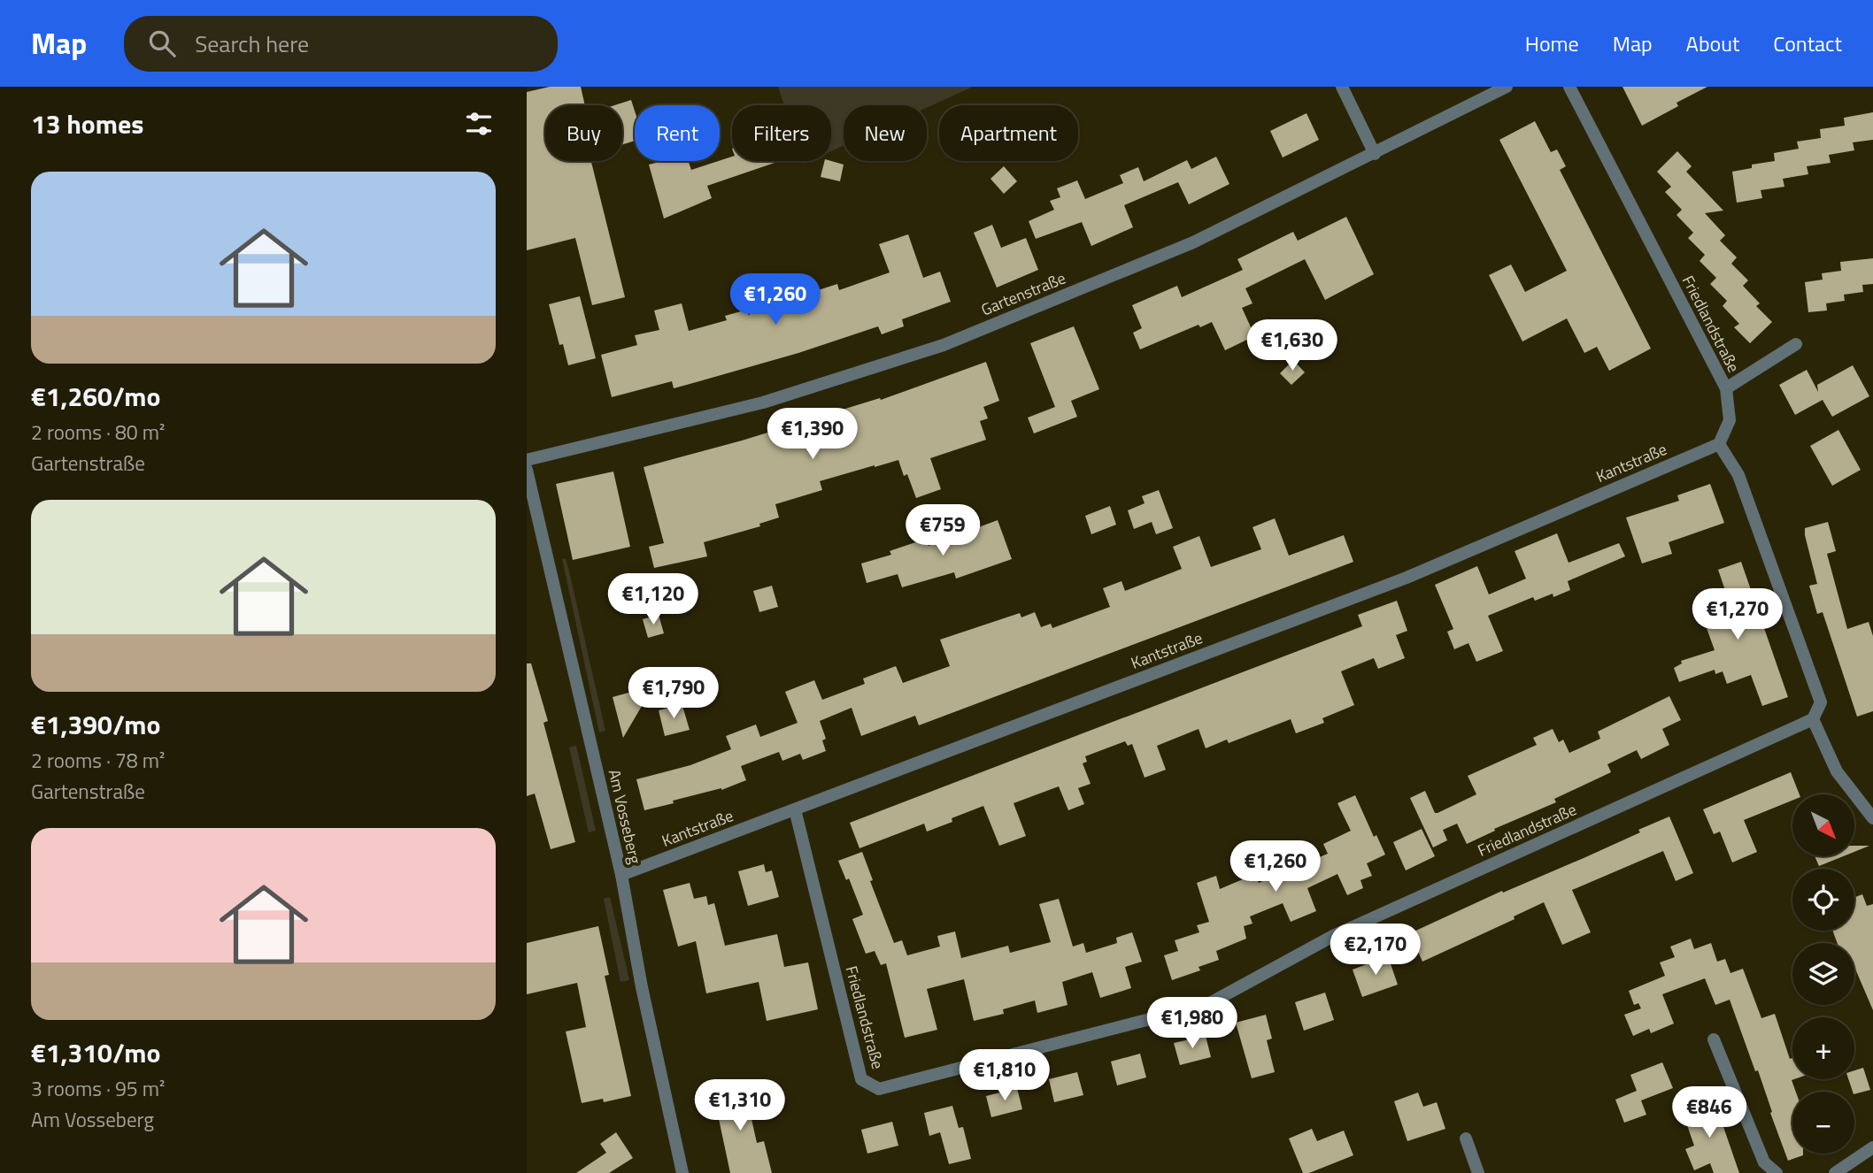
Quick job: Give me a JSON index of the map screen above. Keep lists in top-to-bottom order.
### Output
{
  "streets": {
    "street": [
      "Gartenstraße",
      "Friedlandstraße",
      "Kantstraße",
      "Am Vosseberg"
    ]
  },
  "crossings": [
    ["Friedlandstraße", "Kantstraße"],
    ["Kantstraße", "Am Vosseberg"]
  ],
  "north": "bottom right",
  "page": {
    "header": "Map",
    "search": "Search here",
    "nav": [
      "Home",
      "Map",
      "About",
      "Contact"
    ],
    "heading": "13 homes",
    "chip": [
      "Buy",
      "Rent",
      "Filters",
      "New",
      "Apartment"
    ],
    "list": [
      {
        "name": "€1,260/mo",
        "note": "2 rooms · 80 m² · Gartenstraße"
      },
      {
        "name": "€1,390/mo",
        "note": "2 rooms · 78 m² · Gartenstraße"
      },
      {
        "name": "€1,310/mo",
        "note": "3 rooms · 95 m² · Am Vosseberg"
      }
    ],
    "price": [
      "€1,260",
      "€1,630",
      "€1,390",
      "€759",
      "€1,120",
      "€1,270",
      "€1,790",
      "€1,260",
      "€2,170",
      "€1,980",
      "€1,810",
      "€1,310",
      "€846"
    ],
    "map_buttons": ["+", "−"]
  }
}
